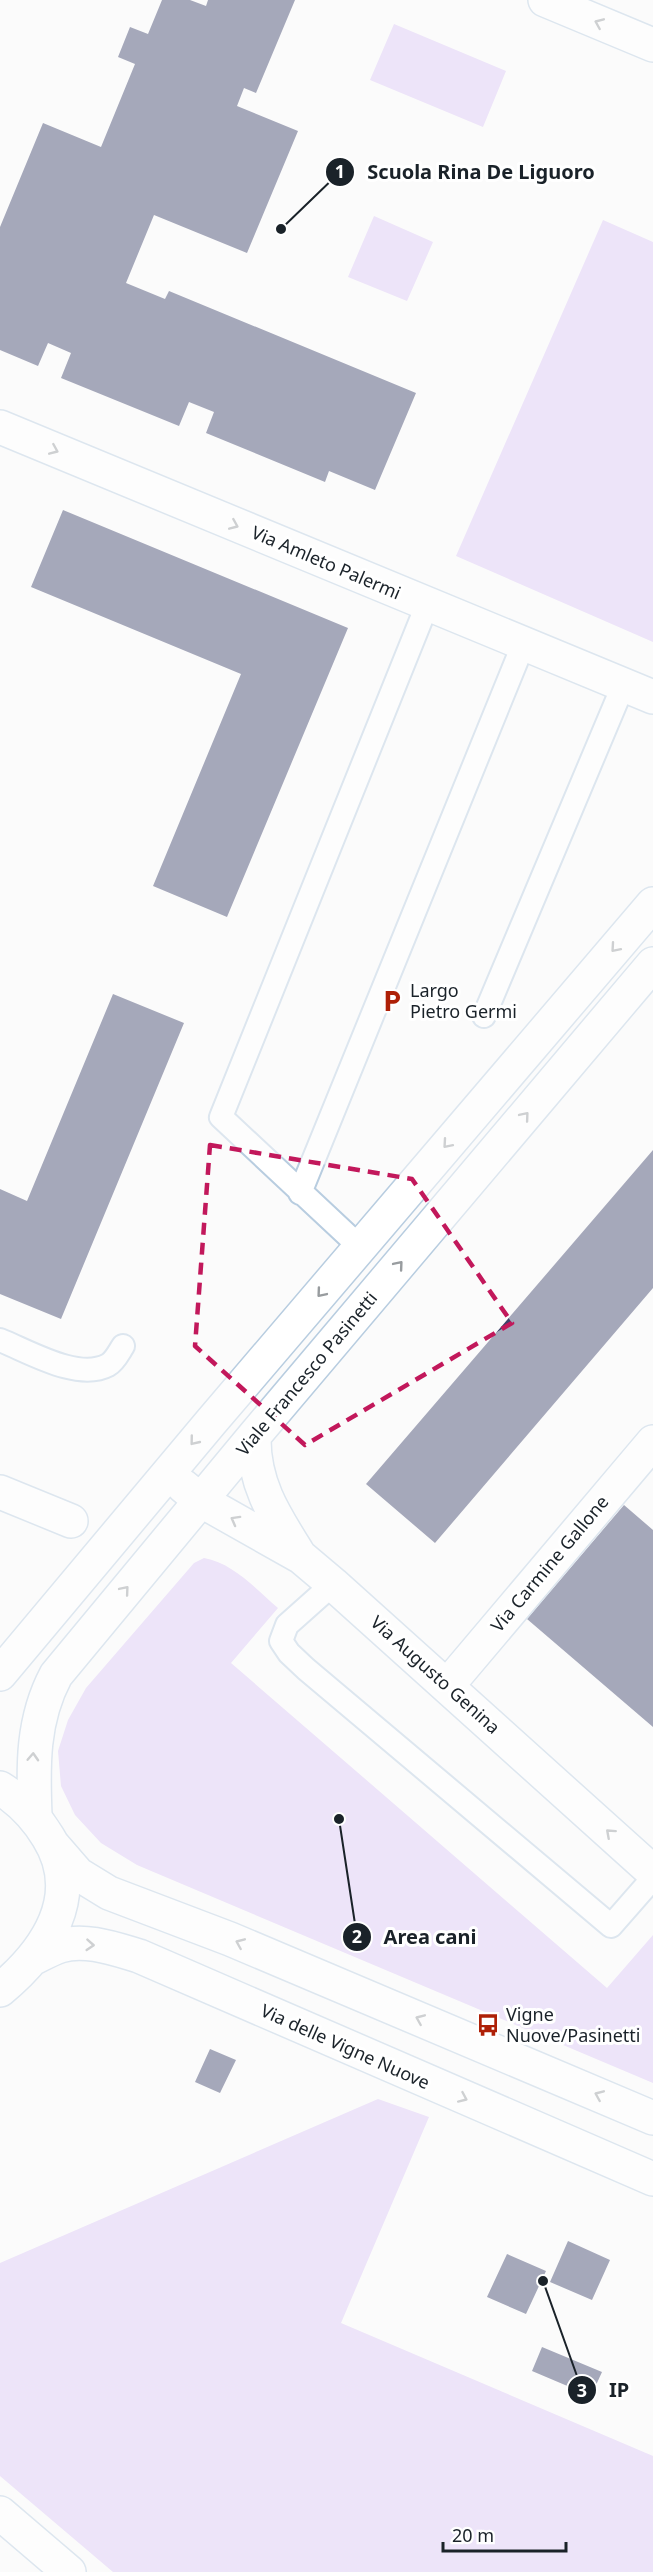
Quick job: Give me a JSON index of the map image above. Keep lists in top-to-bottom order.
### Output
{
  "streets": {
    "street": [
      "Via Amleto Palermi",
      "Viale Francesco Pasinetti",
      "Via Carmine Gallone",
      "Via Augusto Genina",
      "Via delle Vigne Nuove"
    ]
  },
  "crossings": [
    ["Viale Francesco Pasinetti", "Via Augusto Genina"],
    ["Via Carmine Gallone", "Via Augusto Genina"]
  ],
  "one_way": ["Via Amleto Palermi"],
  "places": {
    "other": ["Scuola Rina De Liguoro", "Area cani", "IP"],
    "parking": ["Largo Pietro Germi"],
    "bus stop": ["Vigne Nuove/Pasinetti"]
  },
  "scale_bar": "20 m"
}
